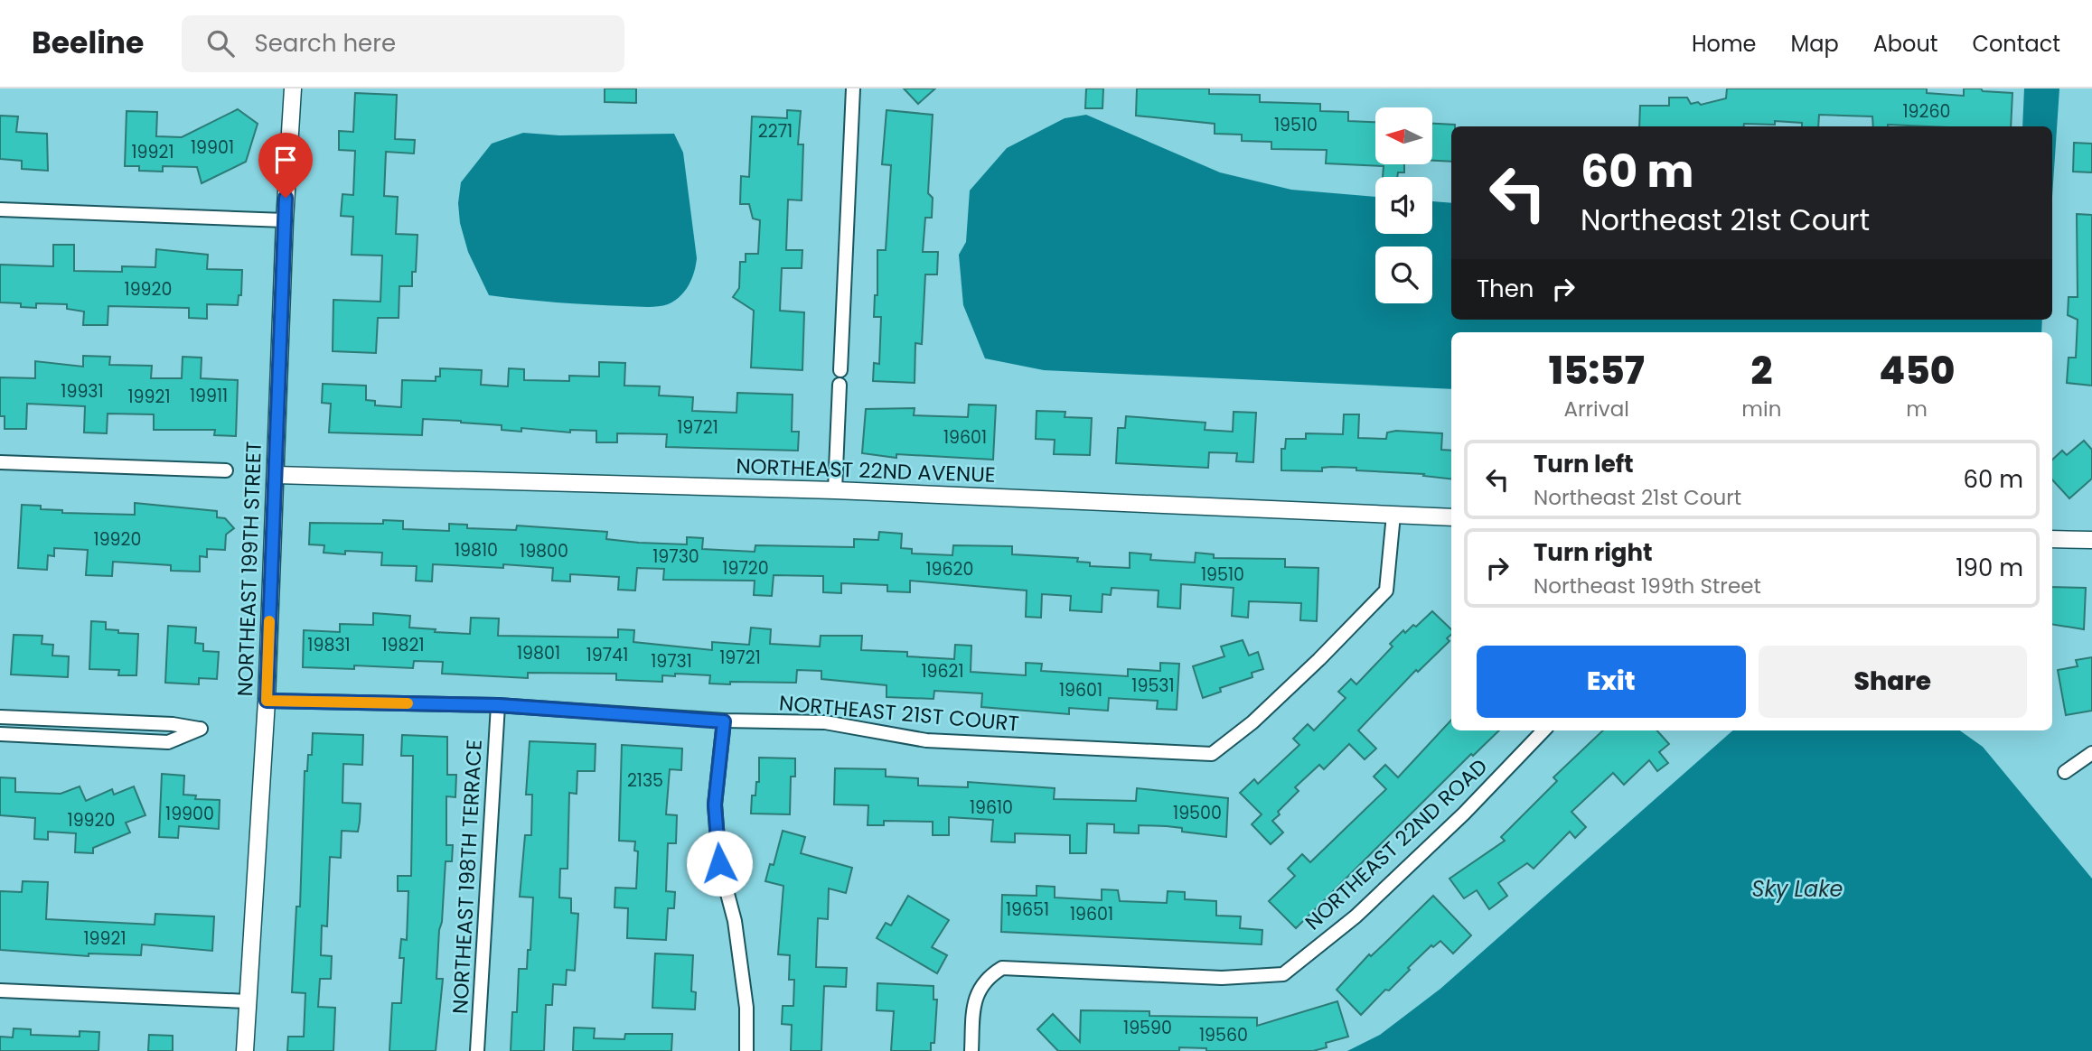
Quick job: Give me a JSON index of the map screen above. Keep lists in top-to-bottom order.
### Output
{
  "streets": {
    "street": [
      "NORTHEAST 22ND AVENUE",
      "NORTHEAST 199TH STREET",
      "NORTHEAST 21ST COURT",
      "NORTHEAST 22ND ROAD",
      "NORTHEAST 198TH TERRACE"
    ]
  },
  "crossings": [
    ["NORTHEAST 22ND AVENUE", "NORTHEAST 199TH STREET"],
    ["NORTHEAST 22ND AVENUE", "NORTHEAST 21ST COURT"],
    ["NORTHEAST 199TH STREET", "NORTHEAST 21ST COURT"],
    ["NORTHEAST 21ST COURT", "NORTHEAST 198TH TERRACE"]
  ],
  "water": ["Sky Lake"],
  "house_numbers": [
    "19260",
    "19510",
    "2271",
    "19901",
    "19921",
    "19920",
    "19931",
    "19911",
    "19921",
    "19721",
    "19601",
    "19920",
    "19810",
    "19800",
    "19730",
    "19720",
    "19620",
    "19510",
    "19831",
    "19821",
    "19801",
    "19741",
    "19721",
    "19731",
    "19621",
    "19531",
    "19601",
    "2135",
    "19610",
    "19500",
    "19900",
    "19920",
    "19651",
    "19601",
    "19921",
    "19590",
    "19560"
  ],
  "north": "left",
  "page": {
    "header": "Beeline",
    "search": "Search here",
    "nav": [
      "Home",
      "Map",
      "About",
      "Contact"
    ],
    "turn": ["60 m", "Northeast 21st Court"],
    "then": "Then",
    "eta": [
      "15:57",
      "Arrival",
      "2",
      "min",
      "450",
      "m"
    ],
    "list": [
      {
        "name": "Turn left",
        "note": "Northeast 21st Court",
        "value": "60 m"
      },
      {
        "name": "Turn right",
        "note": "Northeast 199th Street",
        "value": "190 m"
      }
    ],
    "buttons": ["Exit", "Share"]
  }
}
